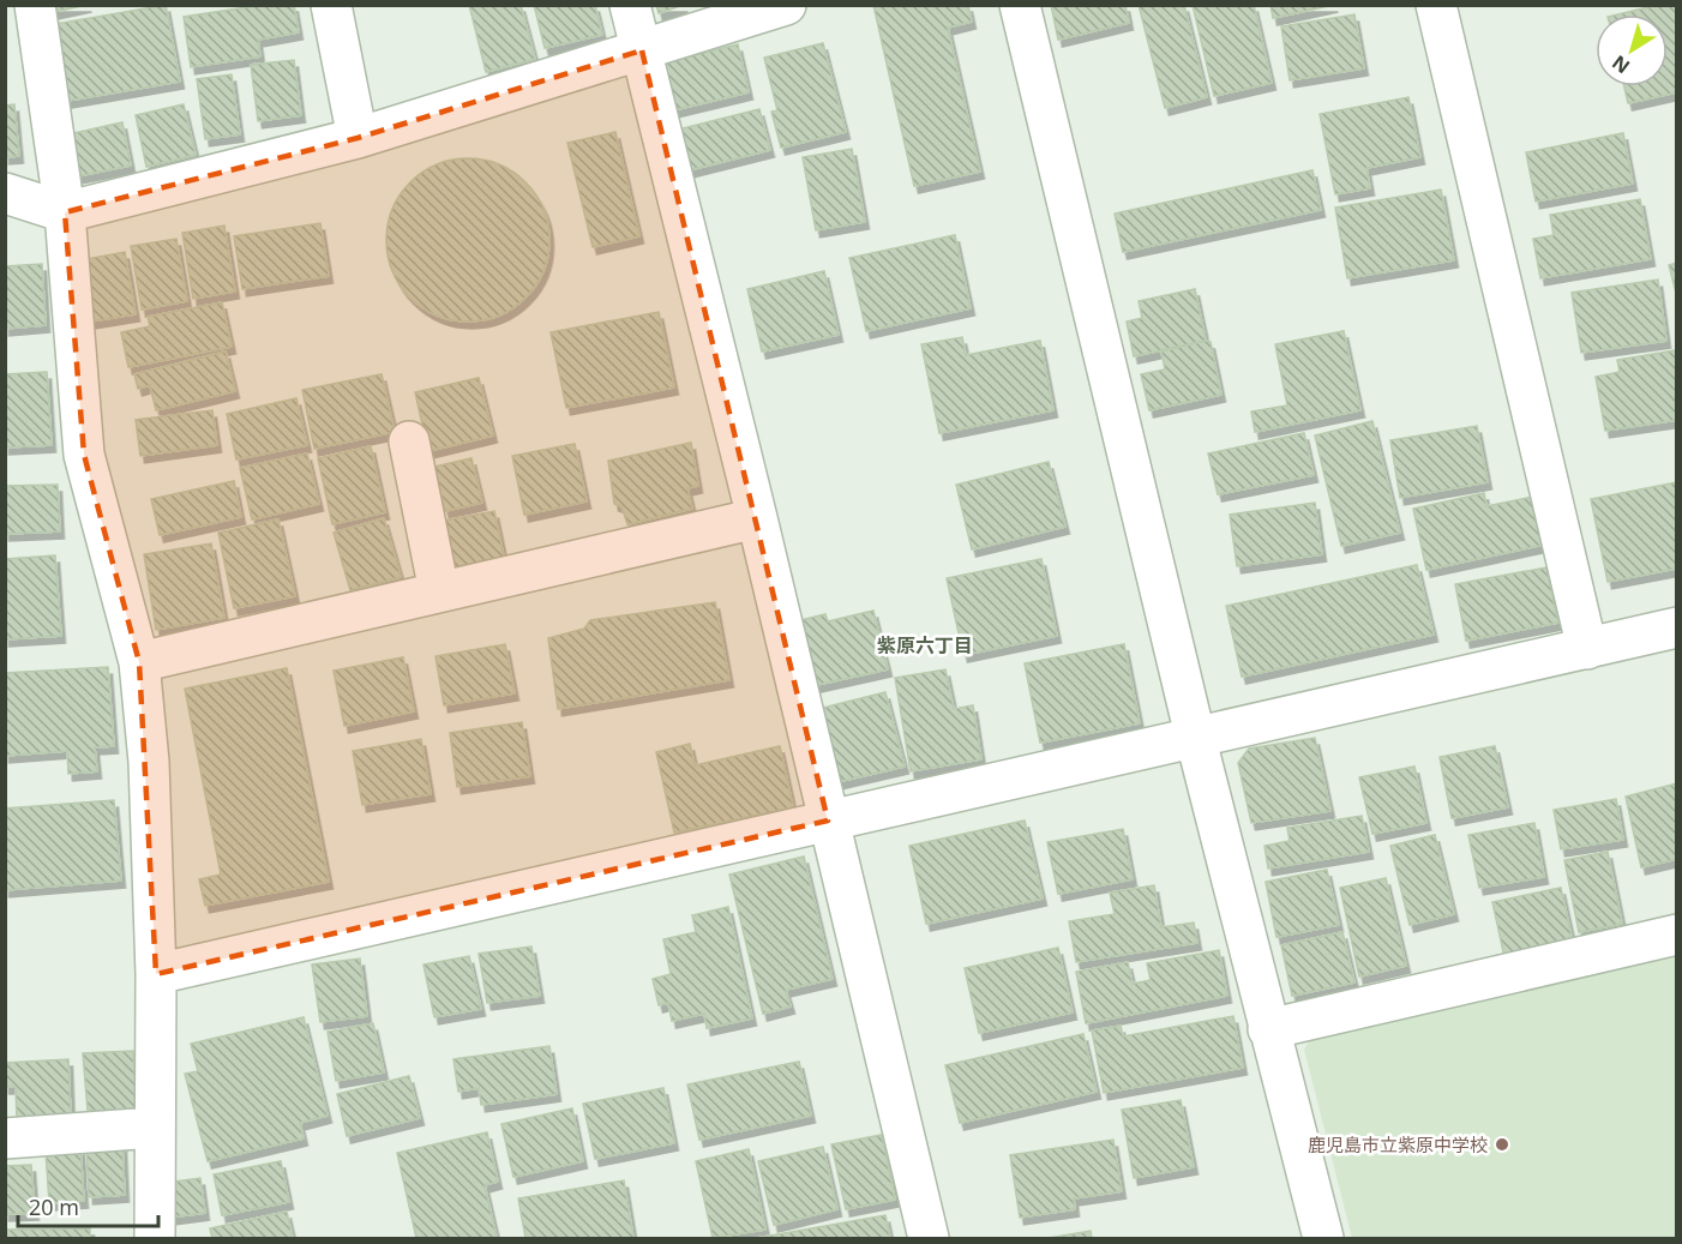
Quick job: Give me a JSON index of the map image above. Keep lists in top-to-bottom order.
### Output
{
  "districts": ["紫原六丁目"],
  "places": ["鹿児島市立紫原中学校"],
  "scale_bar": "20 m",
  "north": "bottom left"
}
